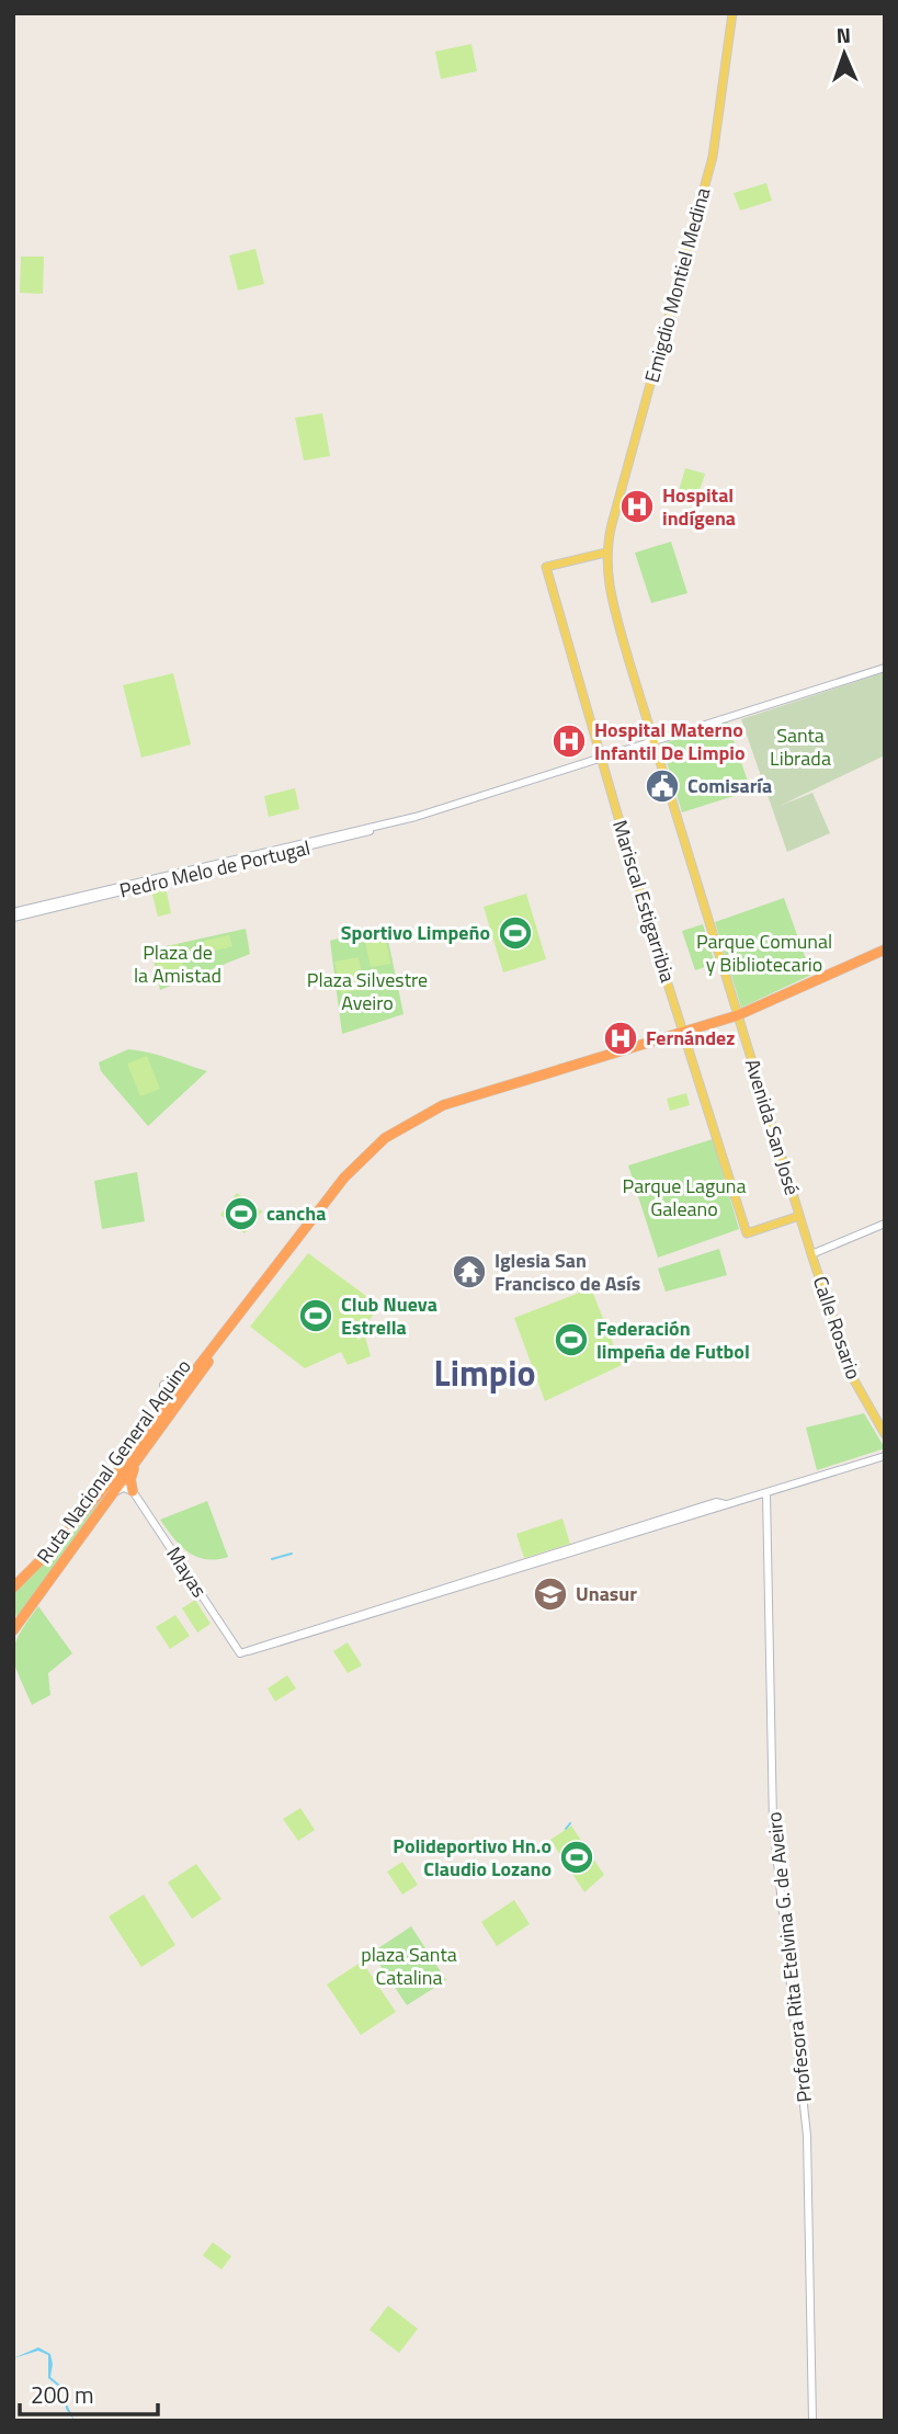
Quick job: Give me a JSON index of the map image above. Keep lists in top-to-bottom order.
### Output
{
  "streets": {
    "highway": ["Ruta Nacional General Aquino"],
    "main road": [
      "Emigdio Montiel Medina",
      "Mariscal Estigarribia",
      "Avenida San José",
      "Calle Rosario"
    ],
    "street": ["Pedro Melo de Portugal", "Mayas", "Profesora Rita Etelvina G. de Aveiro"]
  },
  "crossings": [
    ["Emigdio Montiel Medina", "Mariscal Estigarribia"],
    ["Emigdio Montiel Medina", "Avenida San José"],
    ["Pedro Melo de Portugal", "Mariscal Estigarribia"],
    ["Pedro Melo de Portugal", "Avenida San José"],
    ["Mariscal Estigarribia", "Avenida San José"],
    ["Mariscal Estigarribia", "Calle Rosario"],
    ["Mariscal Estigarribia", "Ruta Nacional General Aquino"],
    ["Avenida San José", "Calle Rosario"],
    ["Avenida San José", "Ruta Nacional General Aquino"],
    ["Mayas", "Profesora Rita Etelvina G. de Aveiro"]
  ],
  "districts": ["Limpio"],
  "parks": [
    "Santa Librada",
    "Parque Comunal y Bibliotecario",
    "Plaza de la Amistad",
    "Plaza Silvestre Aveiro",
    "Parque Laguna Galeano",
    "plaza Santa Catalina"
  ],
  "places": {
    "hospital": ["Hospital indígena", "Hospital Materno Infantil De Limpio", "Fernández"],
    "public building": ["Comisaría"],
    "sports": [
      "Sportivo Limpeño",
      "cancha",
      "Club Nueva Estrella",
      "Federación limpeña de Futbol",
      "Polideportivo Hn.o Claudio Lozano"
    ],
    "temple": ["Iglesia San Francisco de Asís"],
    "school or university": ["Unasur"]
  },
  "scale_bar": "200 m",
  "north": "top"
}
